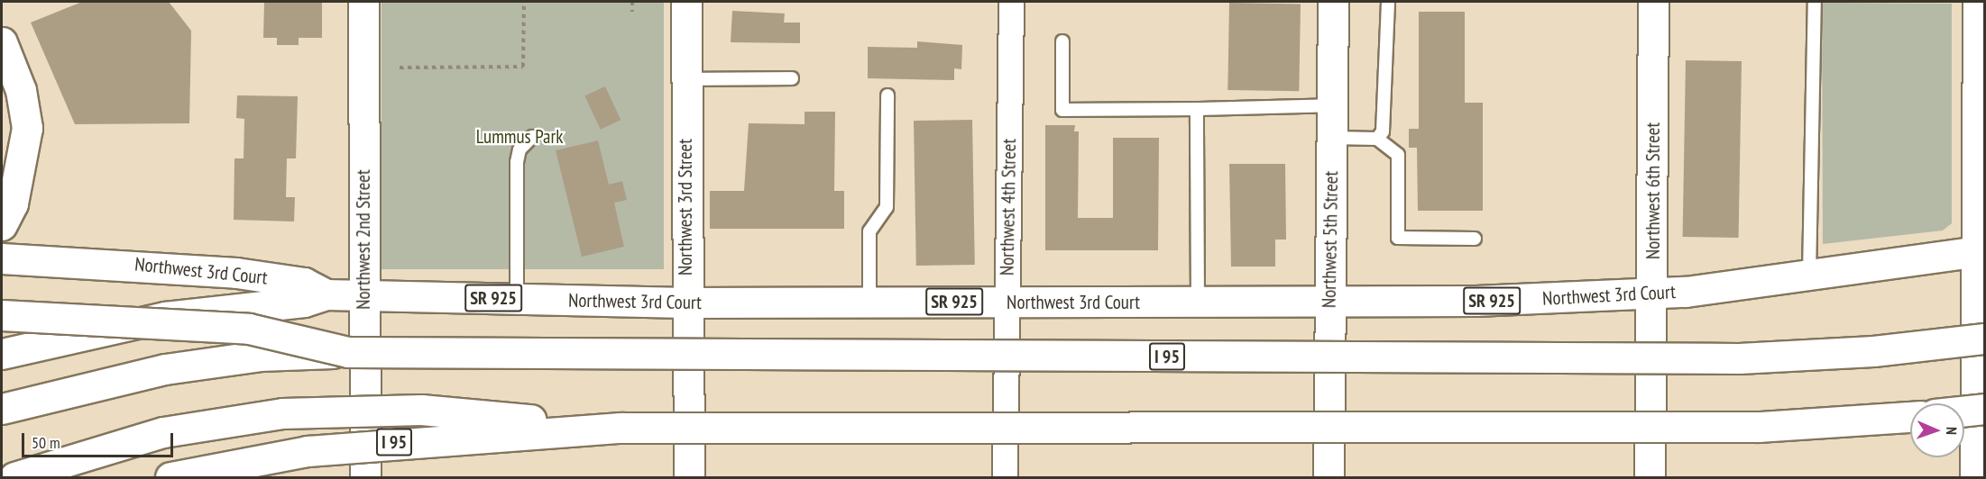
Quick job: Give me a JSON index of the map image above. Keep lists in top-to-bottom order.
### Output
{
  "streets": {
    "main road": [
      "Northwest 6th Street",
      "Northwest 3rd Street",
      "Northwest 2nd Street",
      "Northwest 5th Street",
      "Northwest 3rd Court",
      "SR 925",
      "I 95"
    ],
    "street": ["Northwest 4th Street"]
  },
  "crossings": [
    ["Northwest 6th Street", "Northwest 3rd Court"],
    ["Northwest 3rd Street", "Northwest 3rd Court"],
    ["Northwest 4th Street", "Northwest 3rd Court"],
    ["Northwest 2nd Street", "Northwest 3rd Court"],
    ["Northwest 5th Street", "Northwest 3rd Court"]
  ],
  "parks": ["Lummus Park"],
  "scale_bar": "50 m",
  "north": "right"
}
